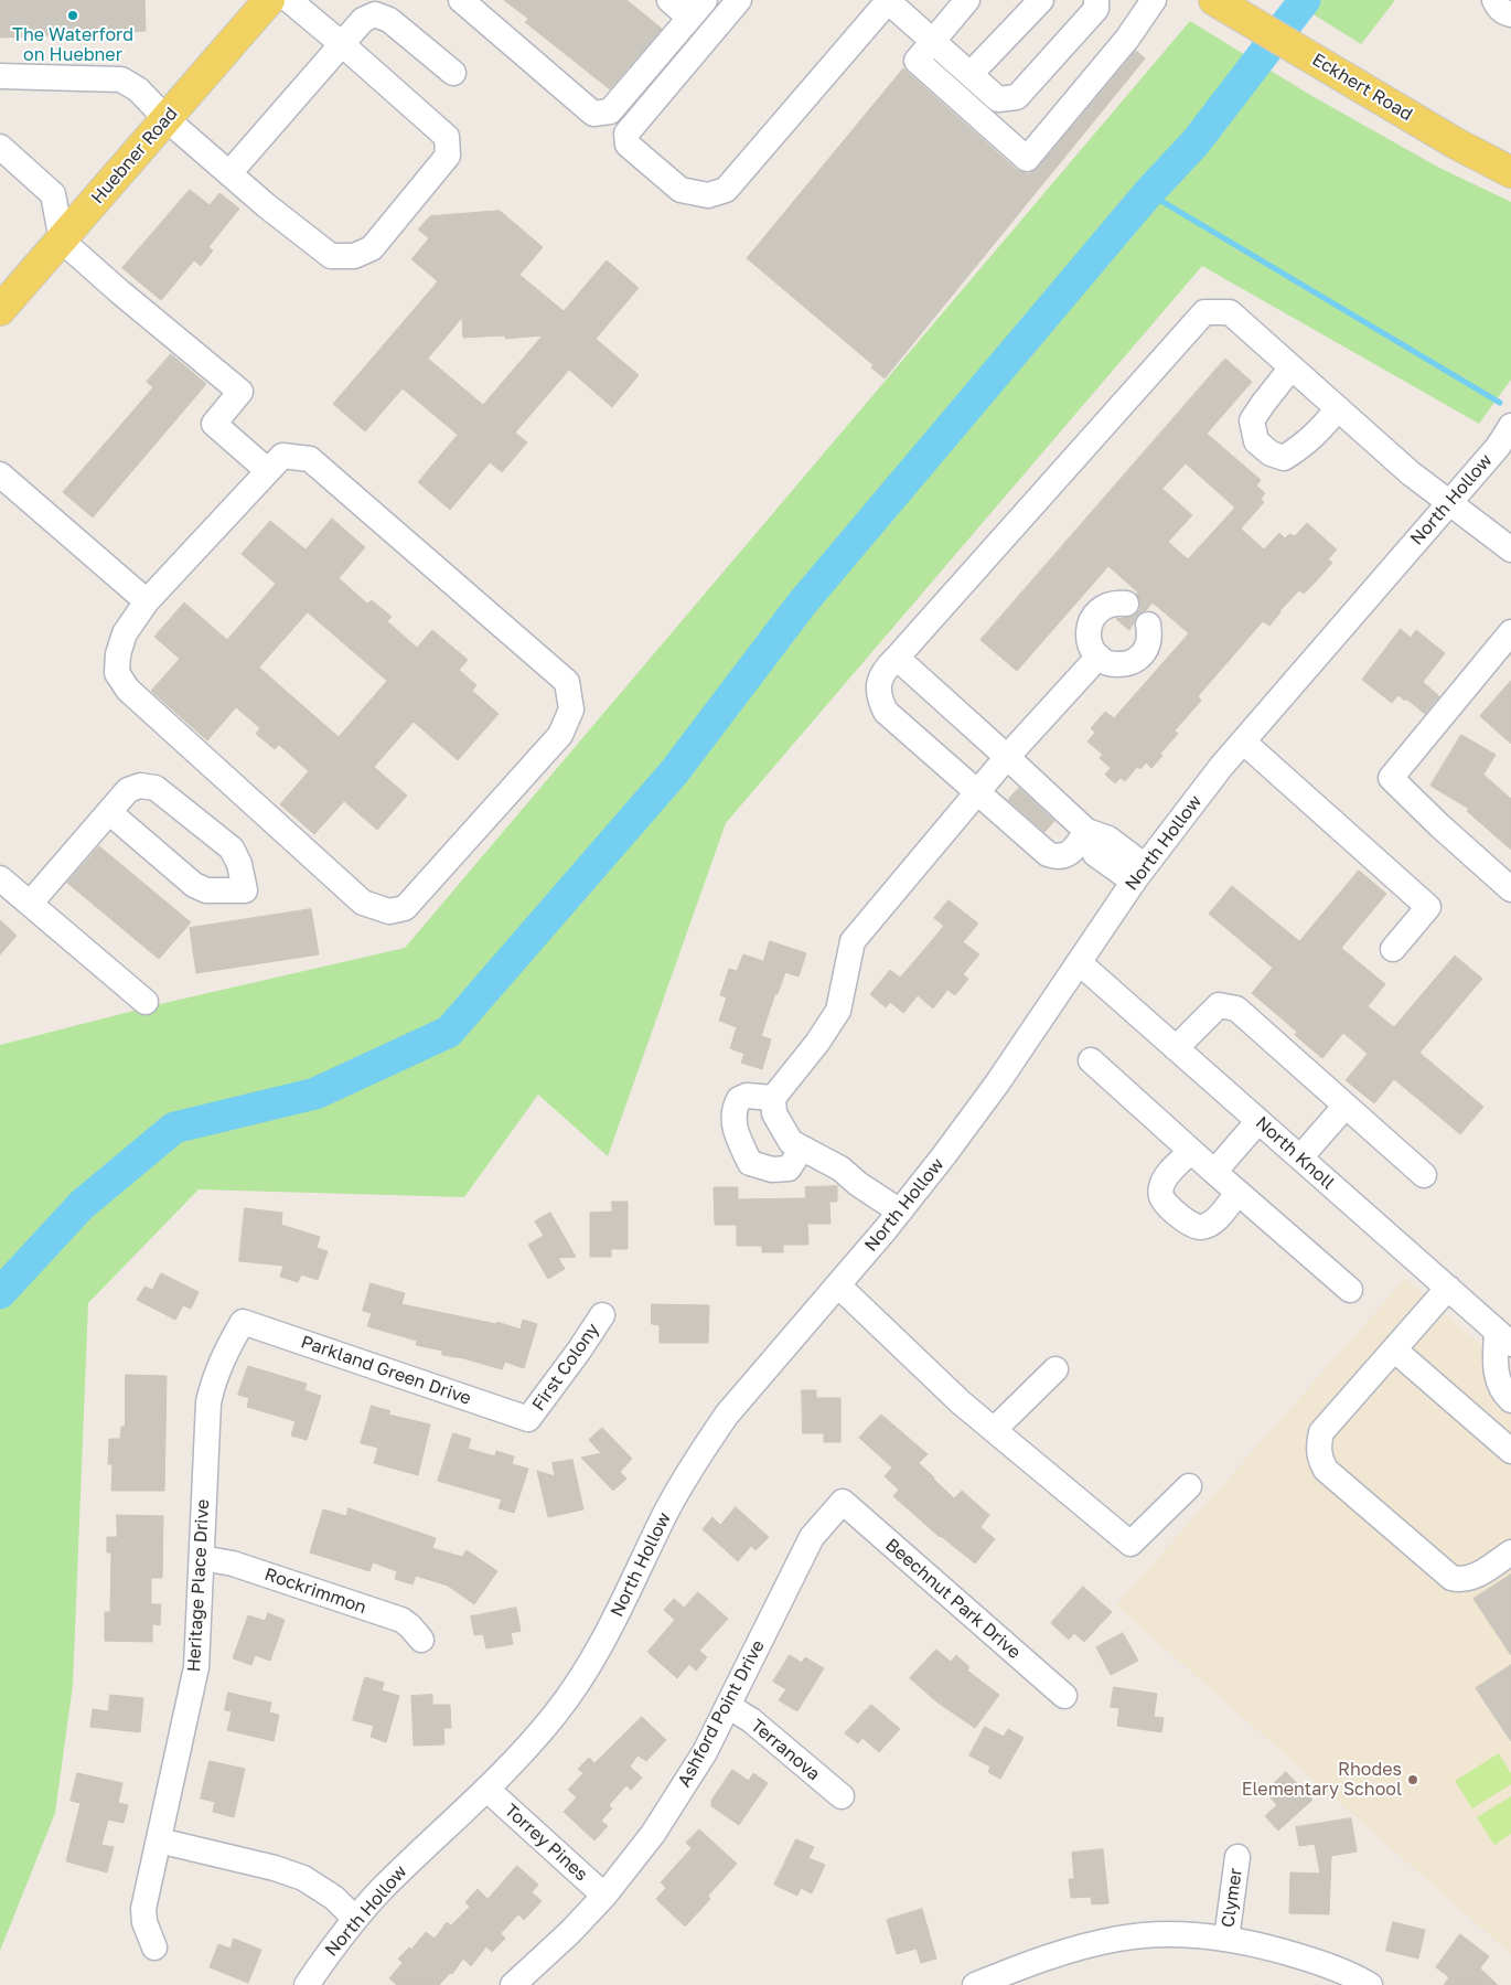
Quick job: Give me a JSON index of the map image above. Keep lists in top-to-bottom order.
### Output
{
  "streets": {
    "main road": ["Eckhert Road", "Huebner Road"],
    "street": [
      "North Hollow",
      "North Knoll",
      "First Colony",
      "Parkland Green Drive",
      "Heritage Place Drive",
      "Rockrimmon",
      "Beechnut Park Drive",
      "Ashford Point Drive",
      "Terranova",
      "Torrey Pines",
      "Clymer"
    ]
  },
  "crossings": [
    ["North Hollow", "North Knoll"],
    ["North Hollow", "Torrey Pines"],
    ["First Colony", "Parkland Green Drive"],
    ["Parkland Green Drive", "Heritage Place Drive"],
    ["Heritage Place Drive", "Rockrimmon"],
    ["Beechnut Park Drive", "Ashford Point Drive"],
    ["Ashford Point Drive", "Terranova"],
    ["Ashford Point Drive", "Torrey Pines"]
  ],
  "places": ["The Waterford on Huebner", "Rhodes Elementary School"]
}
